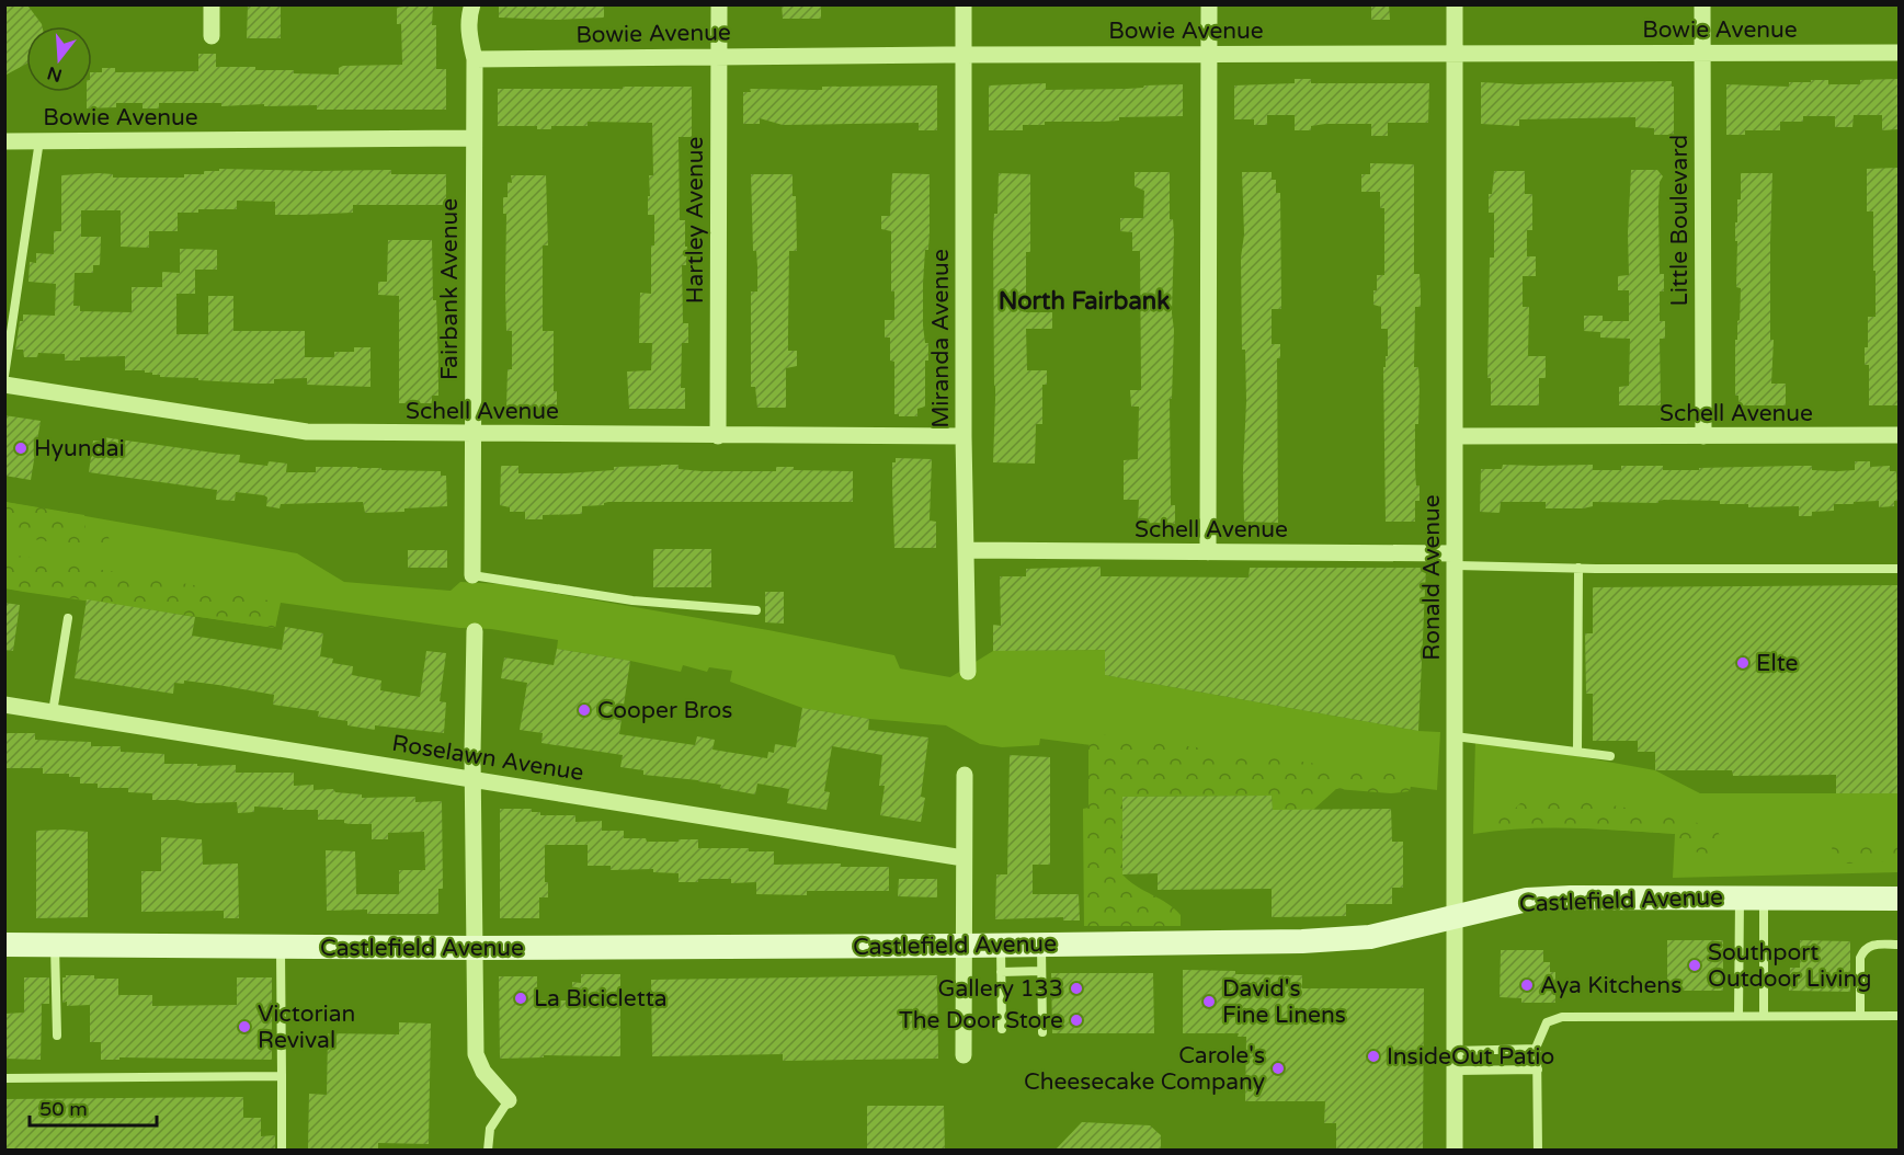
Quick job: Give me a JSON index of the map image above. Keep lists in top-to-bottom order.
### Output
{
  "streets": {
    "street": [
      "Bowie Avenue",
      "Hartley Avenue",
      "Little Boulevard",
      "Fairbank Avenue",
      "Miranda Avenue",
      "Schell Avenue",
      "Ronald Avenue",
      "Roselawn Avenue",
      "Castlefield Avenue"
    ]
  },
  "crossings": [
    ["Bowie Avenue", "Hartley Avenue"],
    ["Bowie Avenue", "Little Boulevard"],
    ["Bowie Avenue", "Fairbank Avenue"],
    ["Bowie Avenue", "Miranda Avenue"],
    ["Bowie Avenue", "Ronald Avenue"],
    ["Hartley Avenue", "Schell Avenue"],
    ["Little Boulevard", "Schell Avenue"],
    ["Fairbank Avenue", "Schell Avenue"],
    ["Miranda Avenue", "Schell Avenue"],
    ["Schell Avenue", "Ronald Avenue"],
    ["Ronald Avenue", "Castlefield Avenue"]
  ],
  "districts": ["North Fairbank"],
  "places": [
    "Hyundai",
    "Elte",
    "Cooper Bros",
    "Southport Outdoor Living",
    "Aya Kitchens",
    "Gallery 133",
    "La Bicicletta",
    "David's Fine Linens",
    "The Door Store",
    "Victorian Revival",
    "InsideOut Patio",
    "Carole's Cheesecake Company"
  ],
  "scale_bar": "50 m",
  "north": "bottom"
}
